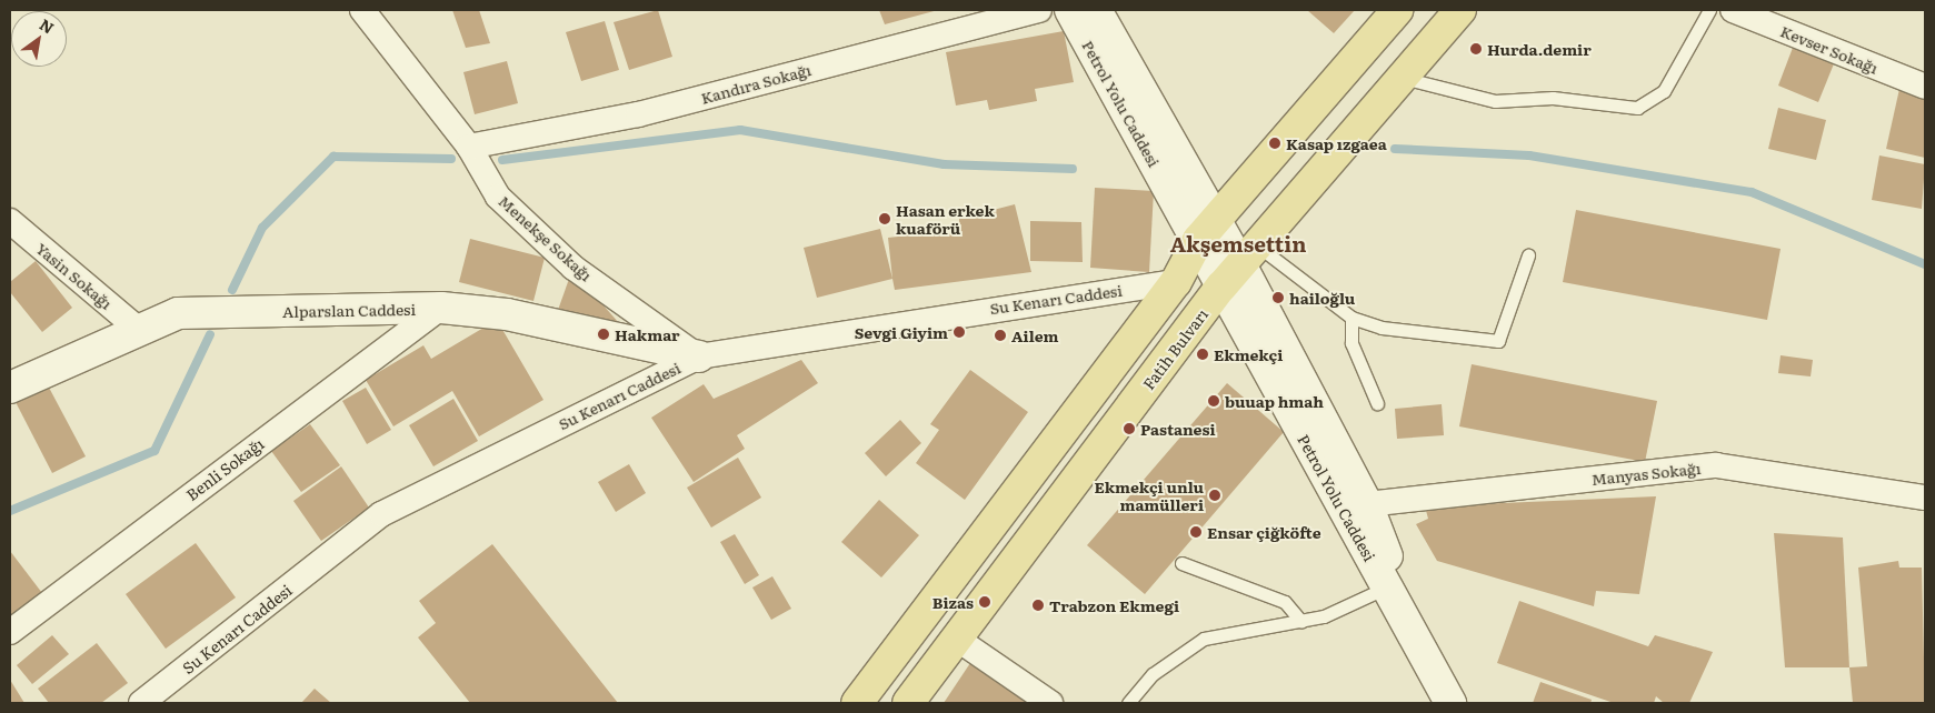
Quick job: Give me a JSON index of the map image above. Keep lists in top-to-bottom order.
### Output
{
  "streets": {
    "main road": ["Petrol Yolu Caddesi", "Alparslan Caddesi", "Fatih Bulvarı"],
    "street": [
      "Kevser Sokağı",
      "Kandıra Sokağı",
      "Menekşe Sokağı",
      "Yasin Sokağı",
      "Su Kenarı Caddesi",
      "Benli Sokağı",
      "Manyas Sokağı"
    ]
  },
  "crossings": [
    ["Kandıra Sokağı", "Menekşe Sokağı"],
    ["Petrol Yolu Caddesi", "Fatih Bulvarı"],
    ["Petrol Yolu Caddesi", "Manyas Sokağı"],
    ["Menekşe Sokağı", "Su Kenarı Caddesi"],
    ["Menekşe Sokağı", "Alparslan Caddesi"],
    ["Yasin Sokağı", "Alparslan Caddesi"],
    ["Su Kenarı Caddesi", "Alparslan Caddesi"],
    ["Alparslan Caddesi", "Benli Sokağı"]
  ],
  "districts": ["Akşemsettin"],
  "places": [
    "Hurda.demir",
    "Kasap ızgaea",
    "Hasan erkek kuaförü",
    "hailoğlu",
    "Sevgi Giyim",
    "Hakmar",
    "Ailem",
    "Ekmekçi",
    "buuap hmah",
    "Pastanesi",
    "Ekmekçi unlu mamülleri",
    "Ensar çiğköfte",
    "Bizas",
    "Trabzon Ekmegi"
  ],
  "north": "top right"
}
